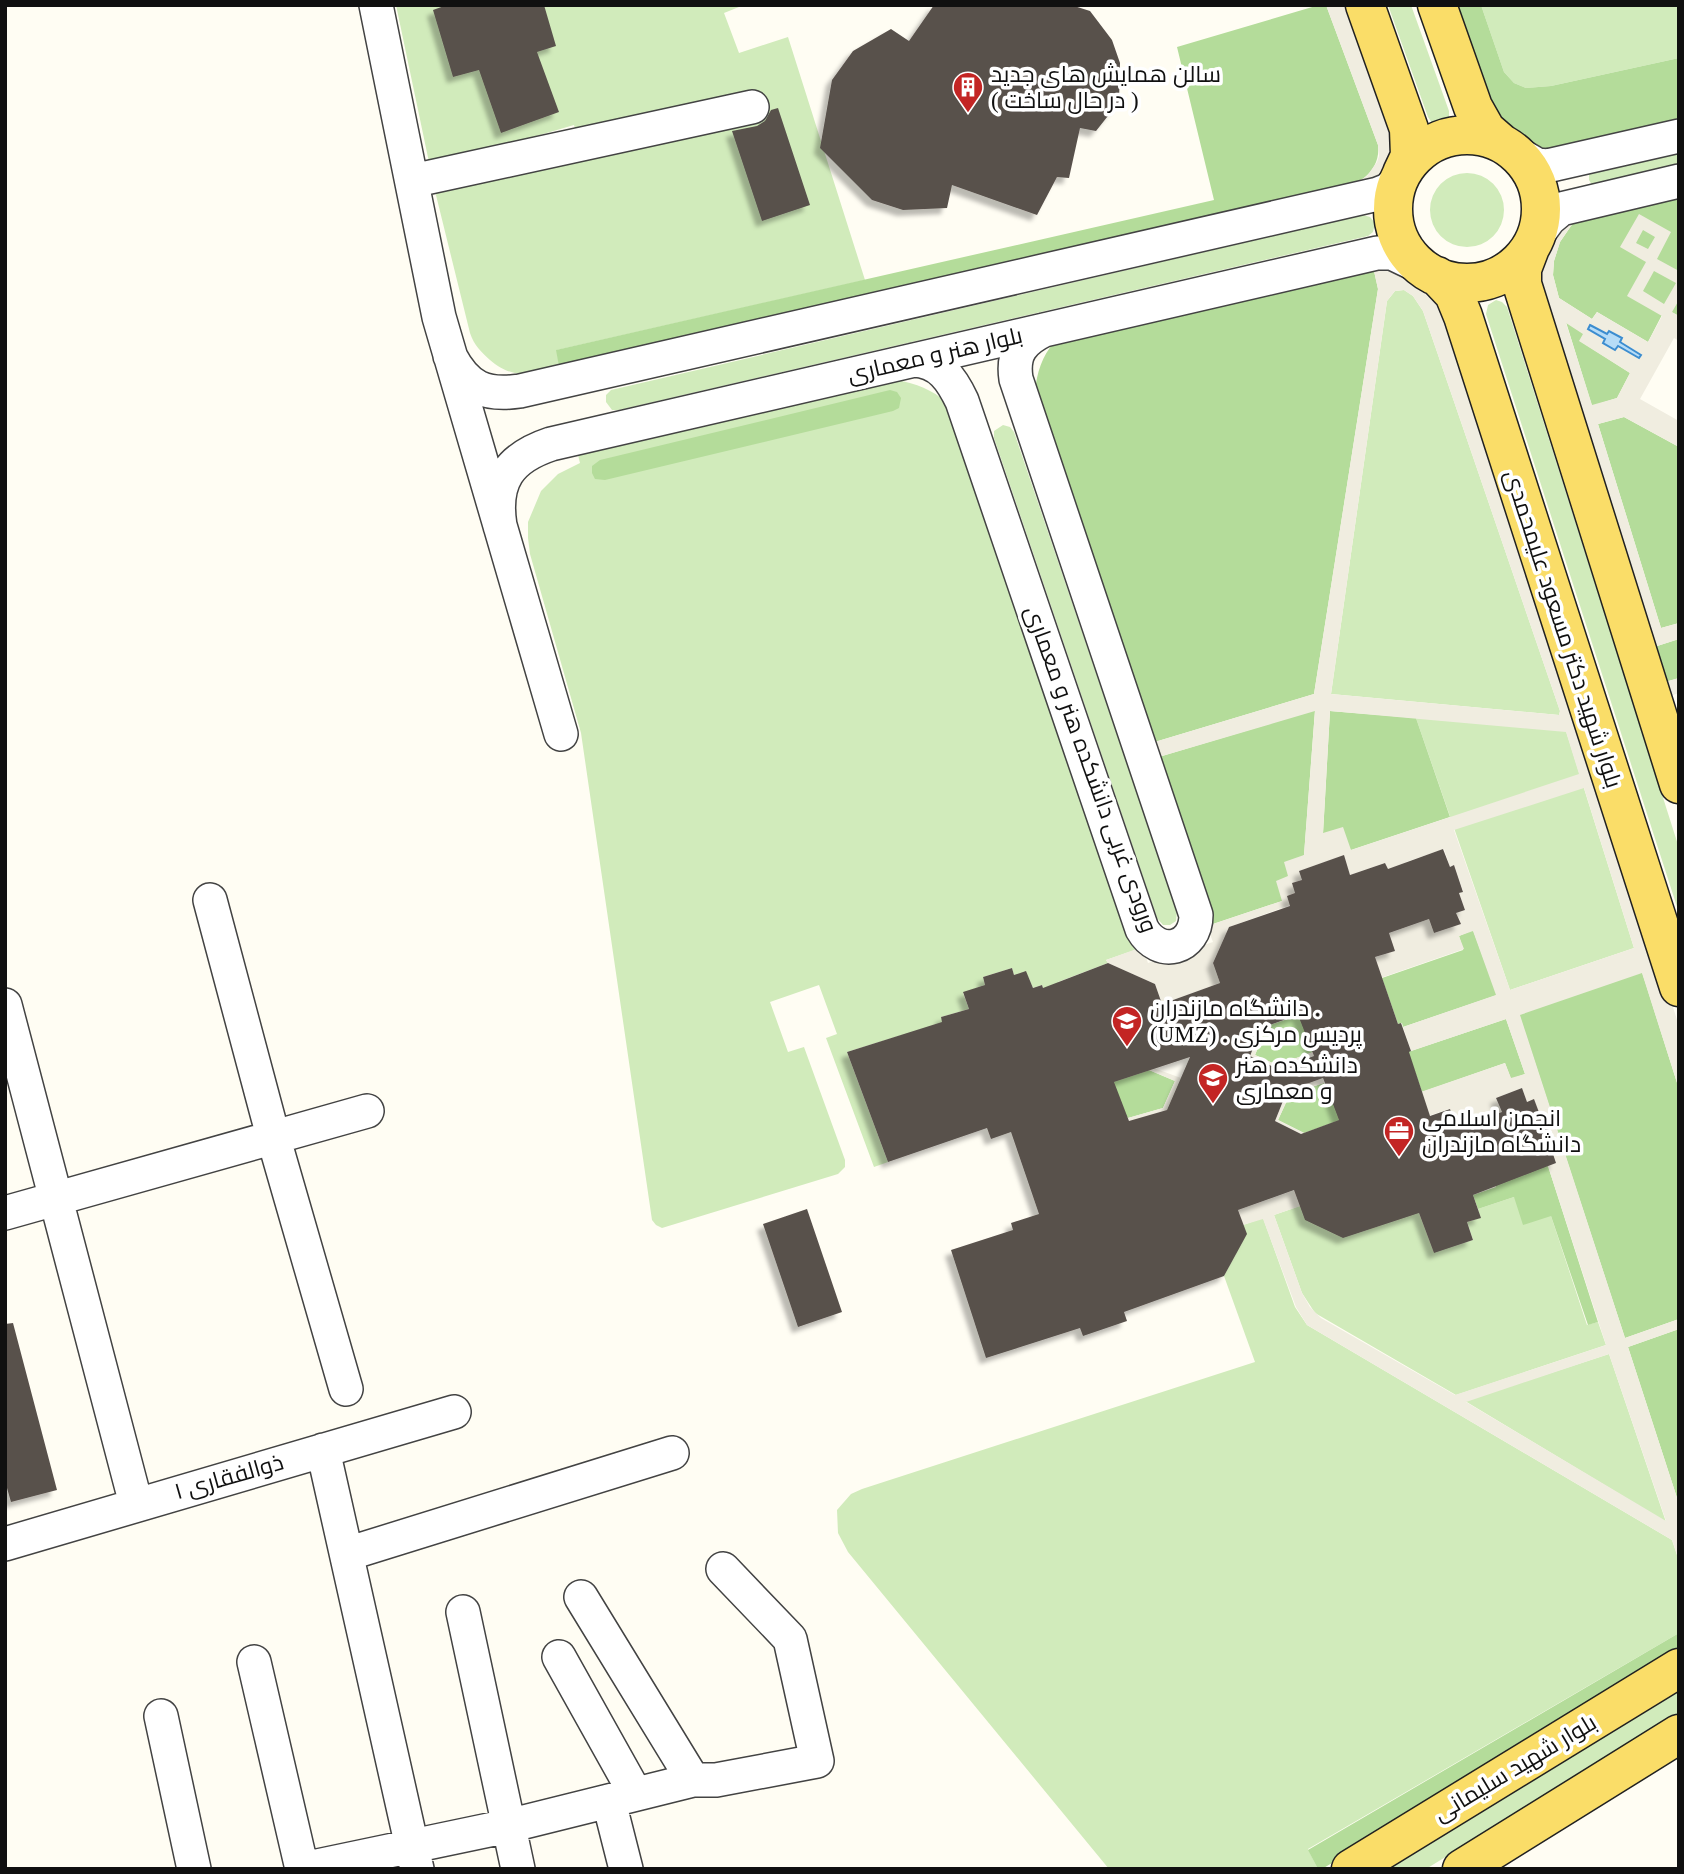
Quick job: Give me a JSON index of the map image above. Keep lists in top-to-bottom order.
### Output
{
  "streets": {
    "main road": ["بلوار شهید دکتر مسعود علیمحمدی", "بلوار شهید سلیمانی"],
    "street": ["بلوار هنر و معماری", "ورودی غربی دانشکده هنر و معماری", "ذوالفقاری ۱"]
  },
  "crossings": [
    ["بلوار هنر و معماری", "بلوار شهید دکتر مسعود علیمحمدی"],
    ["بلوار هنر و معماری", "ورودی غربی دانشکده هنر و معماری"]
  ],
  "places": {
    "building": ["سالن همایش های جدید ( در حال ساخت )"],
    "school or university": ["دانشگاه مازندران . (UMZ) . پردیس مرکزی", "دانشکده هنر و معماری"],
    "office": ["انجمن اسلامی دانشگاه مازندران"]
  }
}
